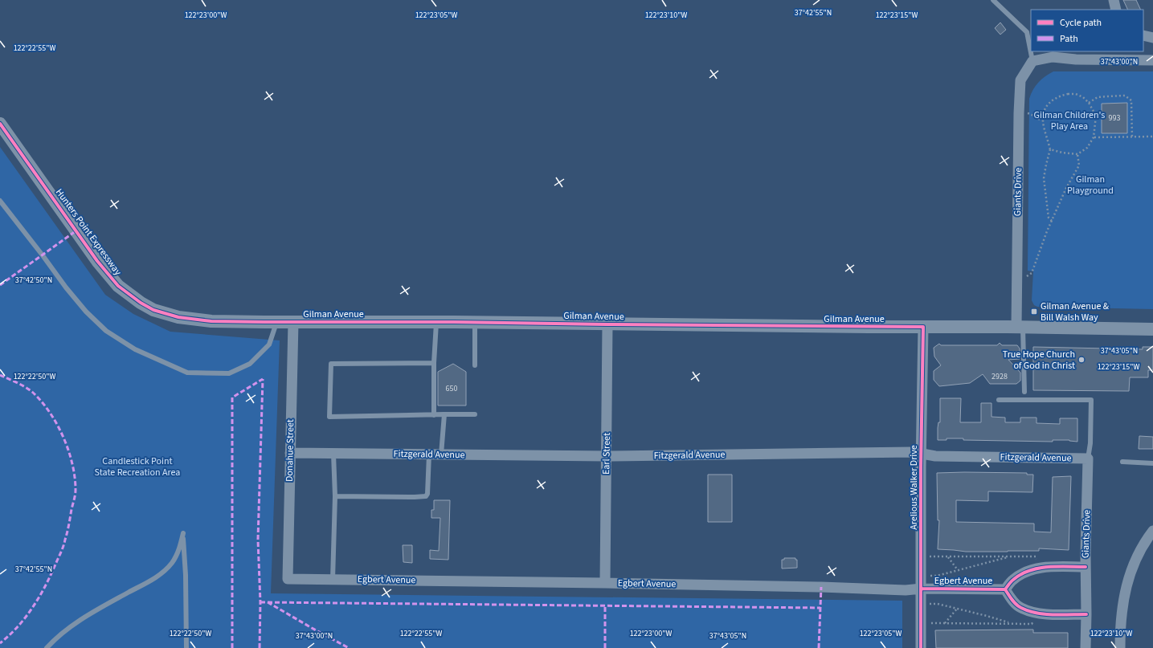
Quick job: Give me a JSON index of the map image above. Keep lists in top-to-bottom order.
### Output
{
  "streets": {
    "street": [
      "Giants Drive",
      "Hunters Point Expressway",
      "Gilman Avenue",
      "Donahue Street",
      "Earl Street",
      "Fitzgerald Avenue",
      "Arelious Walker Drive",
      "Egbert Avenue"
    ]
  },
  "crossings": [
    ["Giants Drive", "Gilman Avenue"],
    ["Giants Drive", "Fitzgerald Avenue"],
    ["Giants Drive", "Egbert Avenue"],
    ["Hunters Point Expressway", "Gilman Avenue"],
    ["Gilman Avenue", "Donahue Street"],
    ["Gilman Avenue", "Earl Street"],
    ["Gilman Avenue", "Arelious Walker Drive"],
    ["Donahue Street", "Fitzgerald Avenue"],
    ["Donahue Street", "Egbert Avenue"],
    ["Earl Street", "Fitzgerald Avenue"],
    ["Earl Street", "Egbert Avenue"],
    ["Fitzgerald Avenue", "Arelious Walker Drive"],
    ["Arelious Walker Drive", "Egbert Avenue"]
  ],
  "parks": ["Gilman Children's Play Area", "Gilman Playground", "Candlestick Point State Recreation Area"],
  "places": {
    "transit": ["Gilman Avenue & Bill Walsh Way"],
    "other": ["True Hope Church of God in Christ"]
  },
  "house_numbers": ["993", "2928", "650"],
  "legend": ["Cycle path", "Path"],
  "coordinates": [
    "37°42'55\"N",
    "122°23'00\"W",
    "122°23'05\"W",
    "122°23'10\"W",
    "122°23'15\"W",
    "122°22'55\"W",
    "37°43'00\"N",
    "37°42'50\"N",
    "37°43'05\"N",
    "122°22'50\"W"
  ]
}
